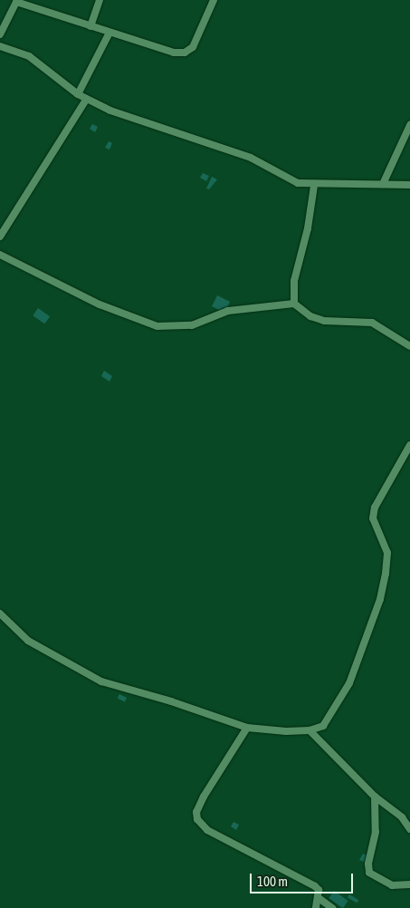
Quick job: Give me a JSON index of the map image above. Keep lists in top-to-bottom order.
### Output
{
  "scale_bar": "100 m"
}
